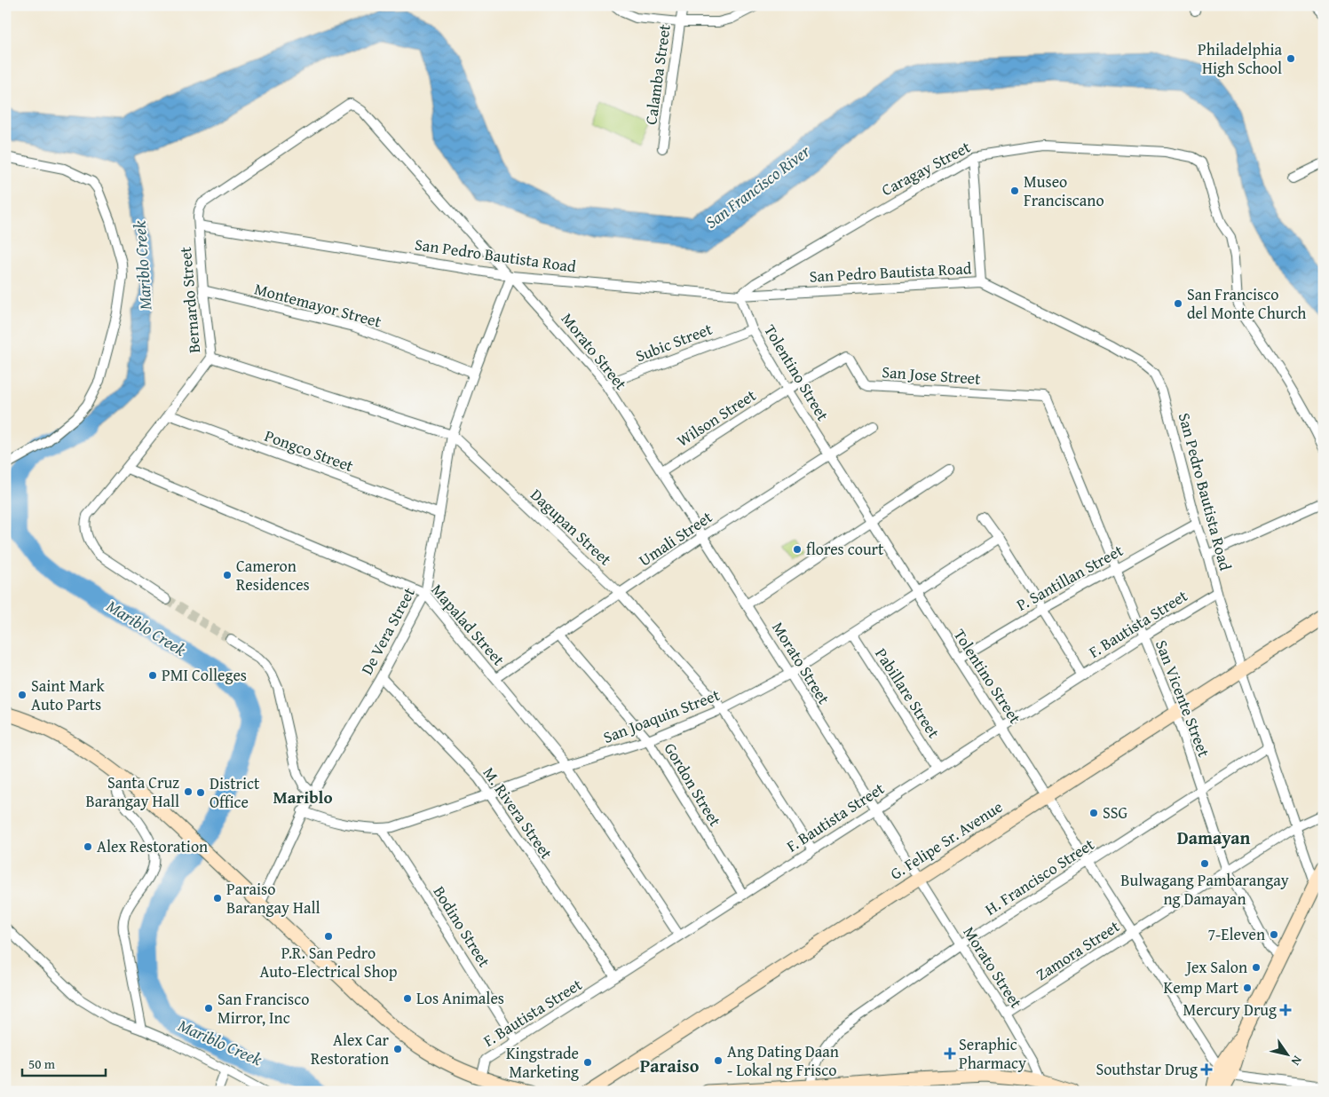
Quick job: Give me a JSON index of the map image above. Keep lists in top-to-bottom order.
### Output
{
  "streets": {
    "main road": ["G. Felipe Sr. Avenue"],
    "street": [
      "Calamba Street",
      "Caragay Street",
      "San Pedro Bautista Road",
      "Bernardo Street",
      "Montemayor Street",
      "Subic Street",
      "Morato Street",
      "Tolentino Street",
      "San Jose Street",
      "Wilson Street",
      "Pongco Street",
      "Dagupan Street",
      "Umali Street",
      "P. Santillan Street",
      "F. Bautista Street",
      "Mapalad Street",
      "De Vera Street",
      "Pabillare Street",
      "San Vicente Street",
      "San Joaquin Street",
      "Gordon Street",
      "M. Rivera Street",
      "H. Francisco Street",
      "Bodino Street",
      "Zamora Street"
    ]
  },
  "crossings": [
    ["Caragay Street", "San Pedro Bautista Road"],
    ["Caragay Street", "Tolentino Street"],
    ["San Pedro Bautista Road", "Bernardo Street"],
    ["San Pedro Bautista Road", "Morato Street"],
    ["San Pedro Bautista Road", "Tolentino Street"],
    ["San Pedro Bautista Road", "P. Santillan Street"],
    ["San Pedro Bautista Road", "F. Bautista Street"],
    ["San Pedro Bautista Road", "De Vera Street"],
    ["San Pedro Bautista Road", "G. Felipe Sr. Avenue"],
    ["San Pedro Bautista Road", "H. Francisco Street"],
    ["San Pedro Bautista Road", "Zamora Street"],
    ["Bernardo Street", "Montemayor Street"],
    ["Bernardo Street", "Morato Street"],
    ["Bernardo Street", "Pongco Street"],
    ["Bernardo Street", "Dagupan Street"],
    ["Bernardo Street", "Mapalad Street"],
    ["Montemayor Street", "De Vera Street"],
    ["Subic Street", "Morato Street"],
    ["Subic Street", "Tolentino Street"],
    ["Morato Street", "Wilson Street"],
    ["Morato Street", "Umali Street"],
    ["Morato Street", "F. Bautista Street"],
    ["Morato Street", "De Vera Street"],
    ["Morato Street", "San Joaquin Street"],
    ["Morato Street", "G. Felipe Sr. Avenue"],
    ["Morato Street", "H. Francisco Street"],
    ["Morato Street", "Zamora Street"],
    ["Tolentino Street", "San Jose Street"],
    ["Tolentino Street", "Wilson Street"],
    ["Tolentino Street", "Umali Street"],
    ["Tolentino Street", "P. Santillan Street"],
    ["Tolentino Street", "F. Bautista Street"],
    ["Tolentino Street", "San Joaquin Street"],
    ["Tolentino Street", "G. Felipe Sr. Avenue"],
    ["Tolentino Street", "H. Francisco Street"],
    ["Tolentino Street", "Zamora Street"],
    ["San Jose Street", "Wilson Street"],
    ["San Jose Street", "San Vicente Street"],
    ["Pongco Street", "De Vera Street"],
    ["Dagupan Street", "Umali Street"],
    ["Dagupan Street", "F. Bautista Street"],
    ["Dagupan Street", "De Vera Street"],
    ["Dagupan Street", "San Joaquin Street"],
    ["Umali Street", "Mapalad Street"],
    ["Umali Street", "Gordon Street"],
    ["P. Santillan Street", "San Vicente Street"],
    ["F. Bautista Street", "Mapalad Street"],
    ["F. Bautista Street", "Pabillare Street"],
    ["F. Bautista Street", "San Vicente Street"],
    ["F. Bautista Street", "Gordon Street"],
    ["F. Bautista Street", "M. Rivera Street"],
    ["F. Bautista Street", "Bodino Street"],
    ["Mapalad Street", "De Vera Street"],
    ["Mapalad Street", "San Joaquin Street"],
    ["De Vera Street", "San Joaquin Street"],
    ["De Vera Street", "M. Rivera Street"],
    ["Pabillare Street", "San Joaquin Street"],
    ["San Vicente Street", "G. Felipe Sr. Avenue"],
    ["San Vicente Street", "H. Francisco Street"],
    ["San Vicente Street", "Zamora Street"],
    ["San Joaquin Street", "Gordon Street"],
    ["San Joaquin Street", "M. Rivera Street"],
    ["San Joaquin Street", "Bodino Street"]
  ],
  "districts": ["Mariblo", "Damayan", "Paraiso"],
  "water": ["San Francisco River", "Mariblo Creek"],
  "places": {
    "other": [
      "Philadelphia High School",
      "Museo Franciscano",
      "San Francisco del Monte Church",
      "flores court",
      "Cameron Residences",
      "PMI Colleges",
      "Saint Mark Auto Parts",
      "Santa Cruz Barangay Hall",
      "District Office",
      "SSG",
      "Alex Restoration",
      "Bulwagang Pambarangay ng Damayan",
      "Paraiso Barangay Hall",
      "7-Eleven",
      "P.R. San Pedro Auto-Electrical Shop",
      "Jex Salon",
      "Kemp Mart",
      "Los Animales",
      "San Francisco Mirror, Inc",
      "Alex Car Restoration",
      "Ang Dating Daan - Lokal ng Frisco",
      "Kingstrade Marketing"
    ],
    "health": ["Mercury Drug", "Seraphic Pharmacy", "Southstar Drug"]
  },
  "scale_bar": "50 m",
  "north": "bottom right"
}
